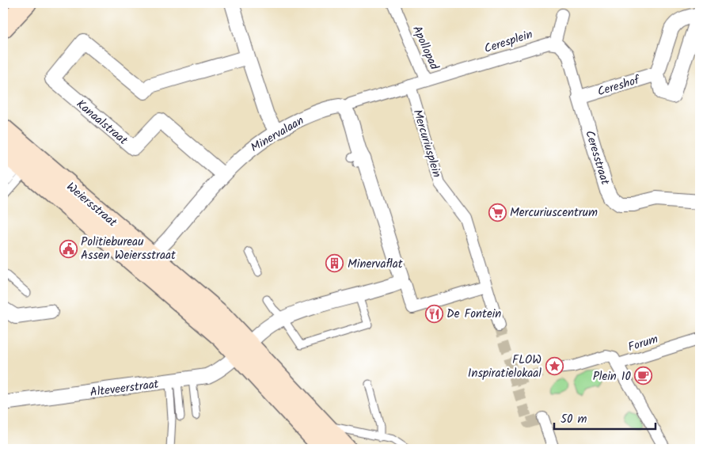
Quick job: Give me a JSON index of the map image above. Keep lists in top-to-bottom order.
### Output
{
  "streets": {
    "main road": ["Weiersstraat"],
    "street": [
      "Ceresplein",
      "Apollopad",
      "Cereshof",
      "Kanaalstraat",
      "Minervalaan",
      "Mercuriusplein",
      "Ceresstraat",
      "Forum",
      "Alteveerstraat"
    ]
  },
  "crossings": [
    ["Ceresplein", "Apollopad"],
    ["Ceresplein", "Minervalaan"],
    ["Ceresplein", "Mercuriusplein"],
    ["Cereshof", "Ceresstraat"],
    ["Kanaalstraat", "Minervalaan"],
    ["Minervalaan", "Mercuriusplein"],
    ["Minervalaan", "Weiersstraat"],
    ["Weiersstraat", "Alteveerstraat"]
  ],
  "places": {
    "supermarket": ["Mercuriuscentrum"],
    "public building": ["Politiebureau Assen Weiersstraat"],
    "building": ["Minervaflat"],
    "restaurant": ["De Fontein"],
    "place": ["FLOW Inspiratielokaal"],
    "cafe": ["Plein 10"]
  },
  "scale_bar": "50 m"
}
